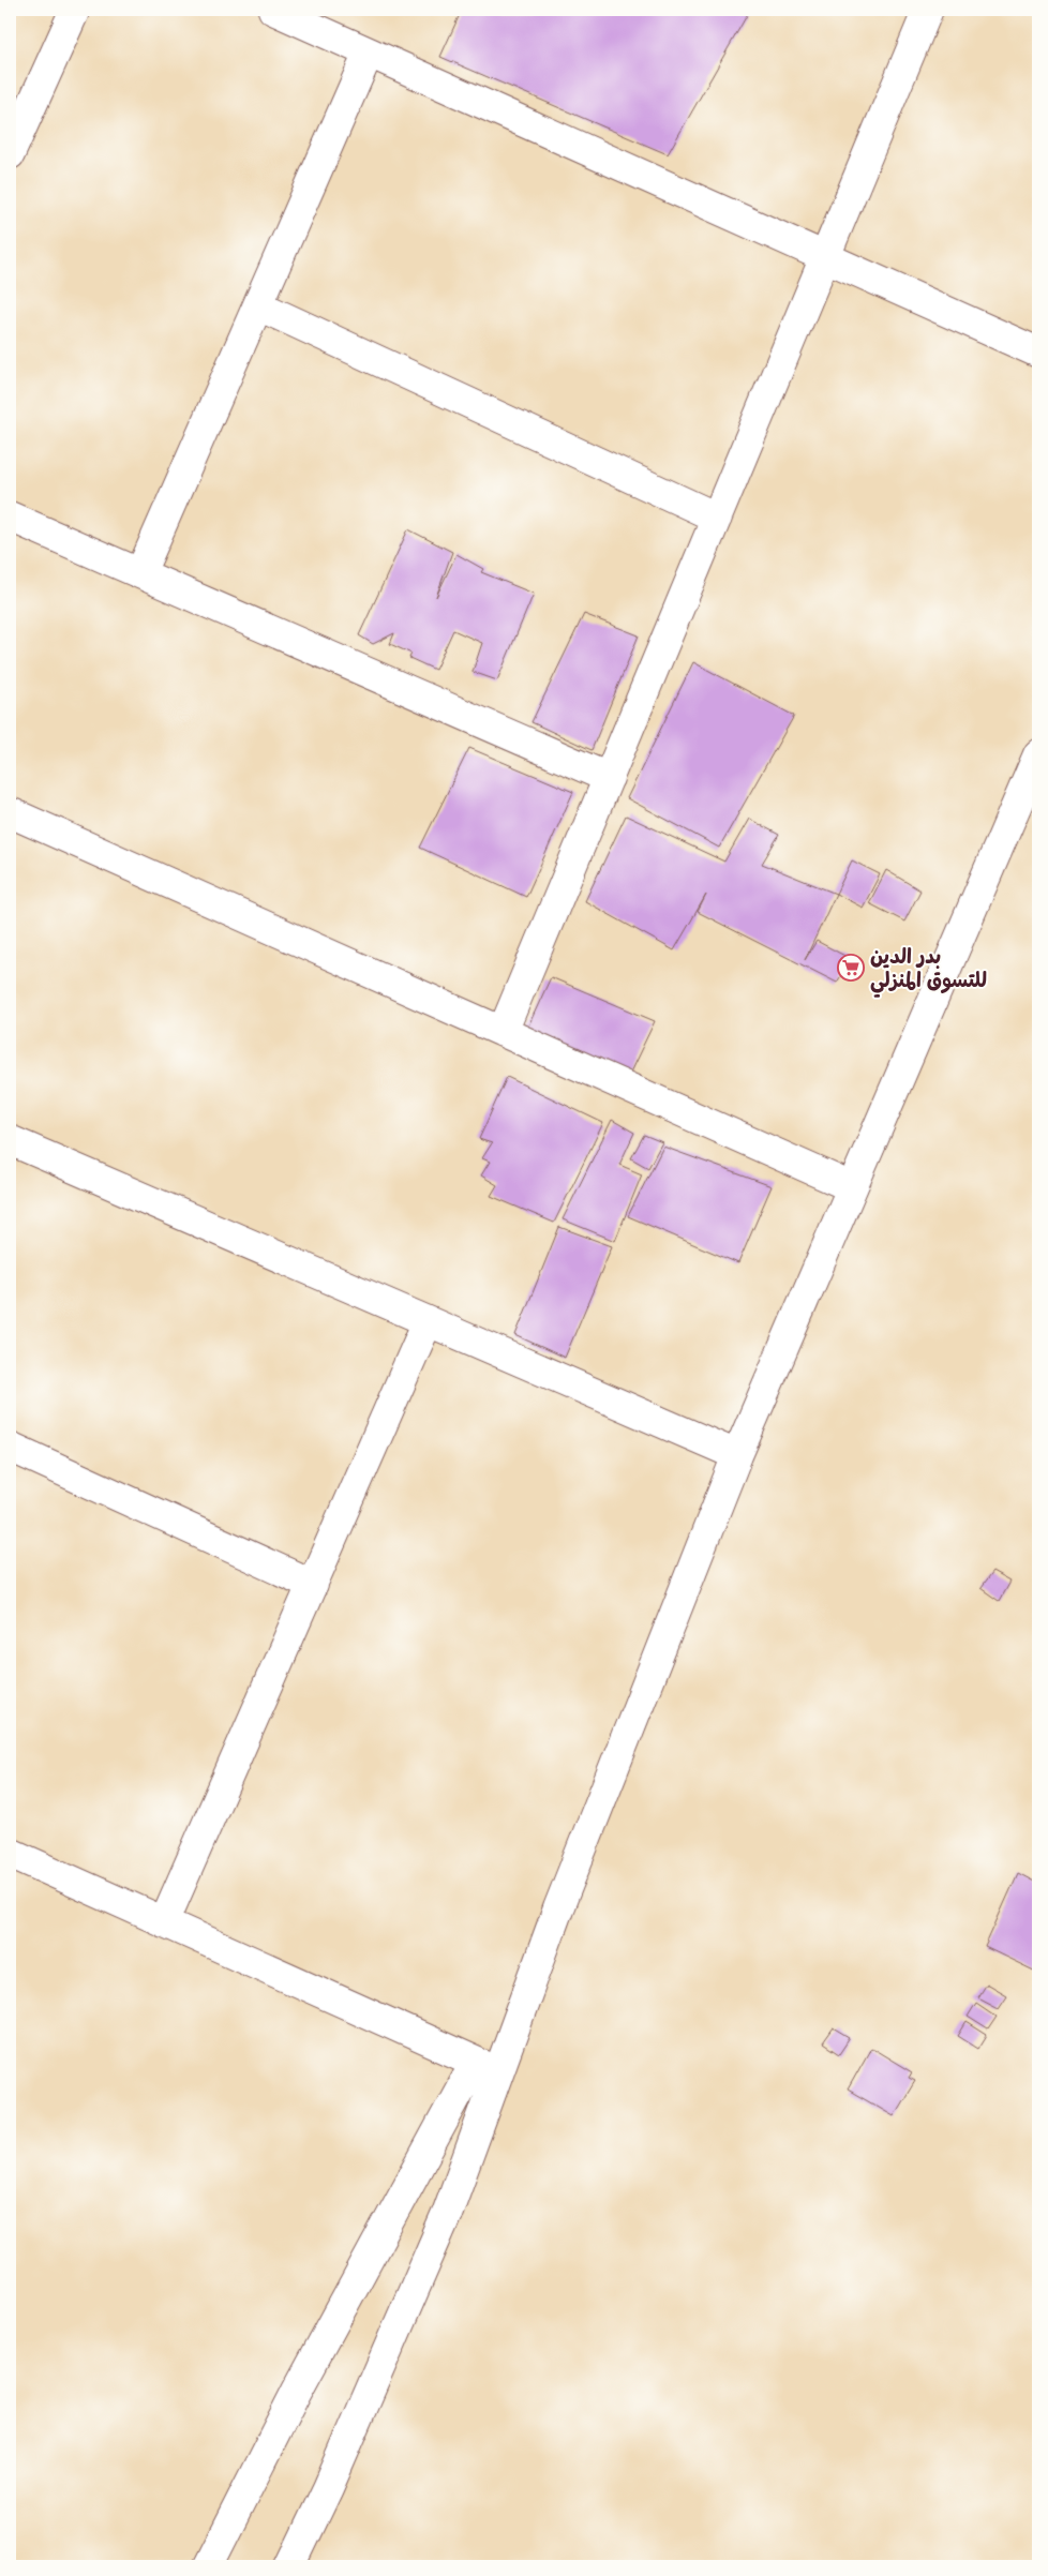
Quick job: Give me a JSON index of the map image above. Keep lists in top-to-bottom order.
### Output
{
  "places": {
    "supermarket": ["بدر الدين للتسوق المنزلي"]
  }
}
